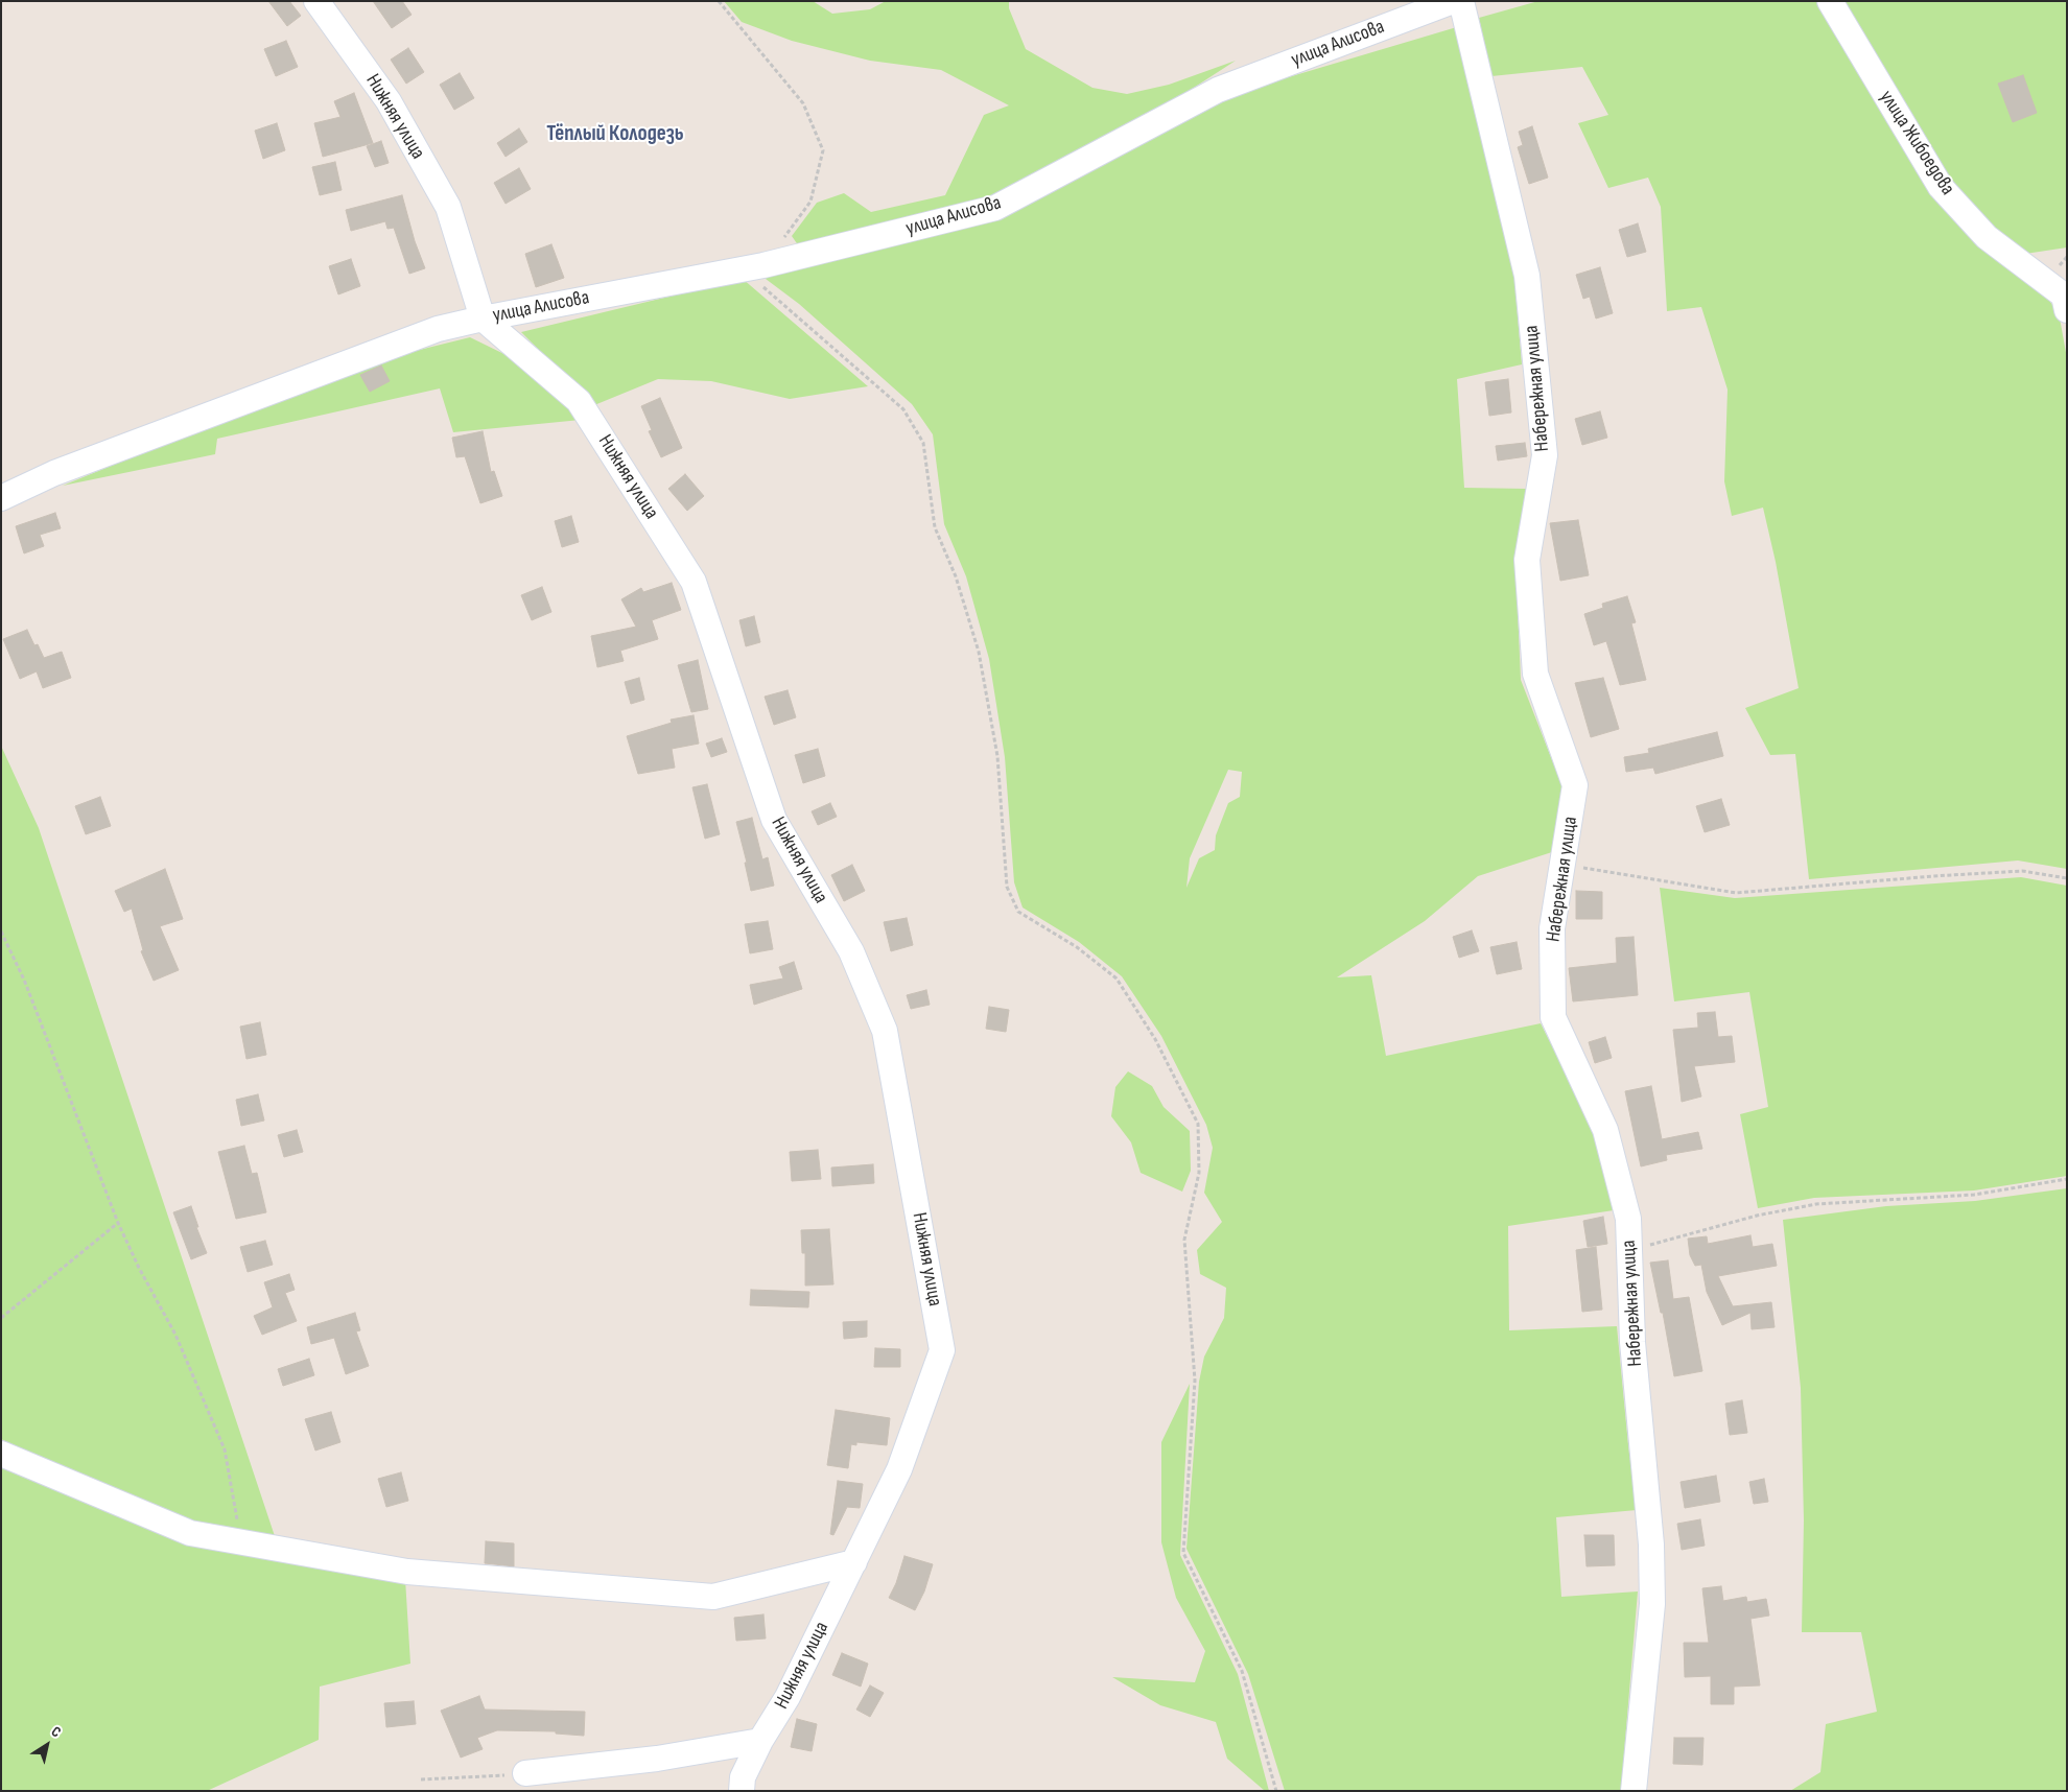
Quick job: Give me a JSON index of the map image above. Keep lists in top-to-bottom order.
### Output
{
  "streets": {
    "street": [
      "улица Алисова",
      "Нижняя улица",
      "улица Жибоедова",
      "Набережная улица"
    ]
  },
  "crossings": [
    ["улица Алисова", "Нижняя улица"]
  ],
  "districts": ["Тёплый Колодезь"],
  "north": "top right"
}
